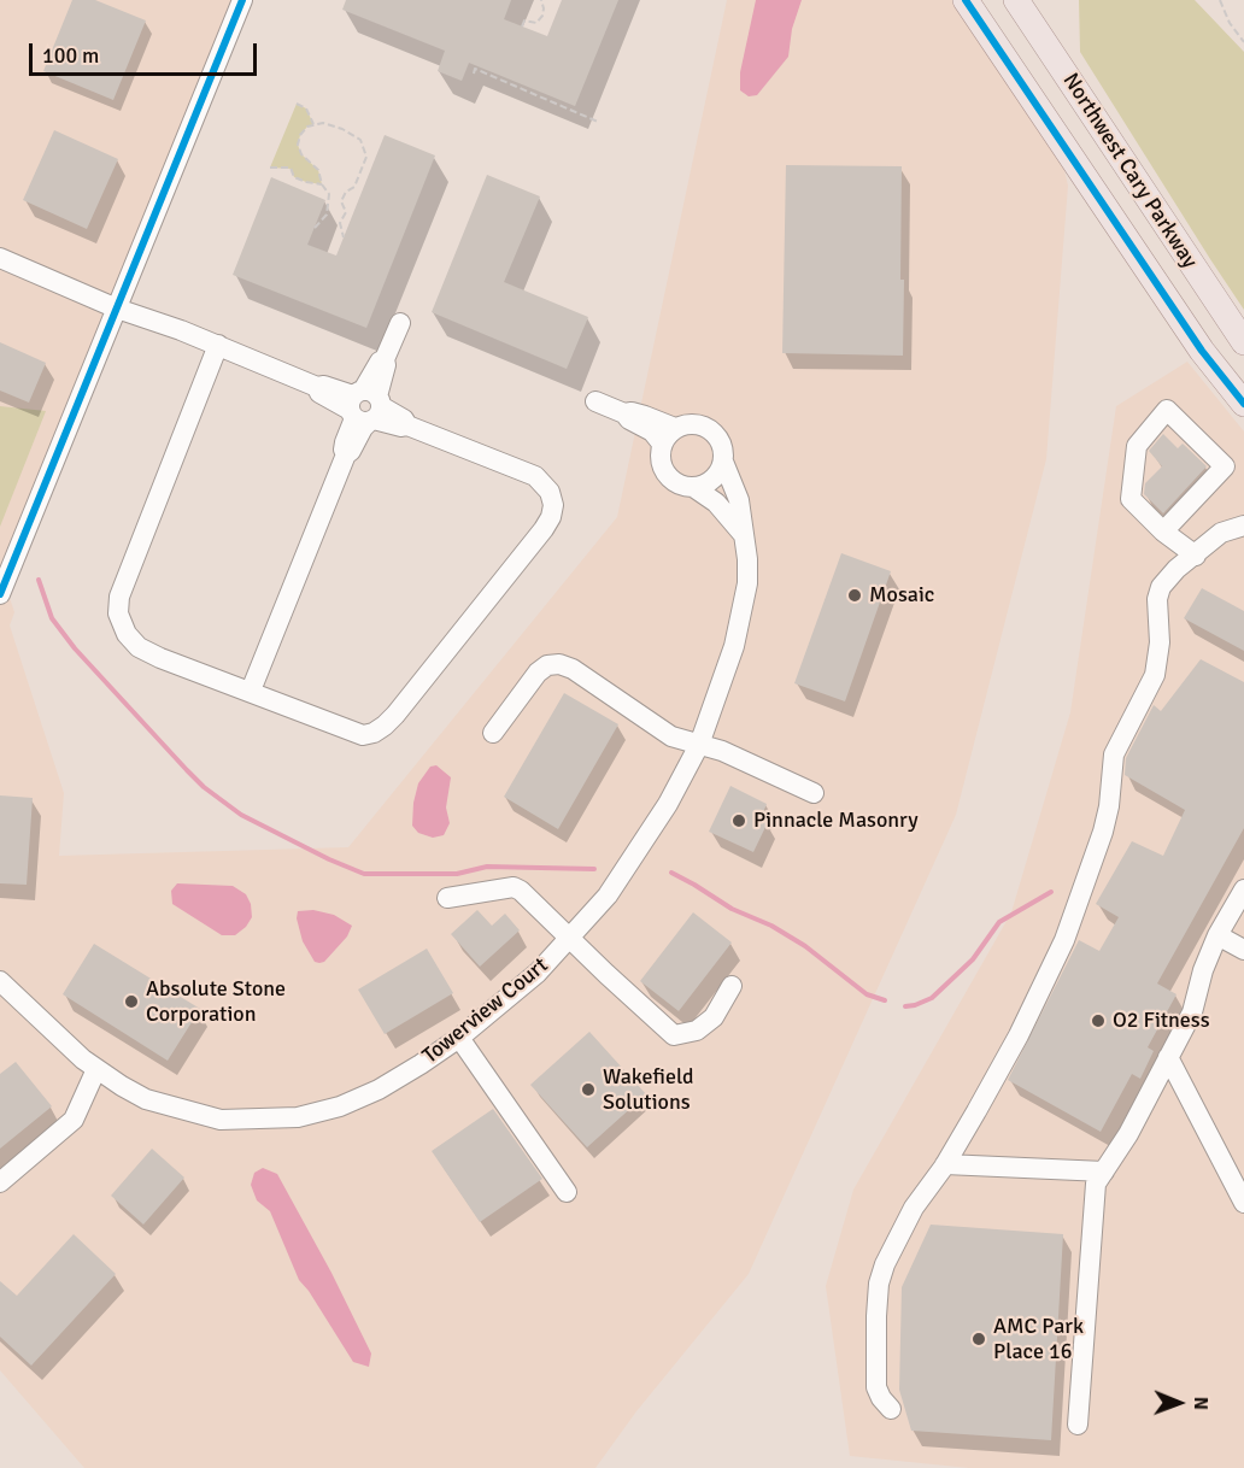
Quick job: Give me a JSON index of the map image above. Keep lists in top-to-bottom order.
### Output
{
  "streets": {
    "main road": ["Northwest Cary Parkway"],
    "street": ["Towerview Court"]
  },
  "places": [
    "Mosaic",
    "Pinnacle Masonry",
    "Absolute Stone Corporation",
    "O2 Fitness",
    "Wakefield Solutions",
    "AMC Park Place 16"
  ],
  "scale_bar": "100 m",
  "north": "right"
}
